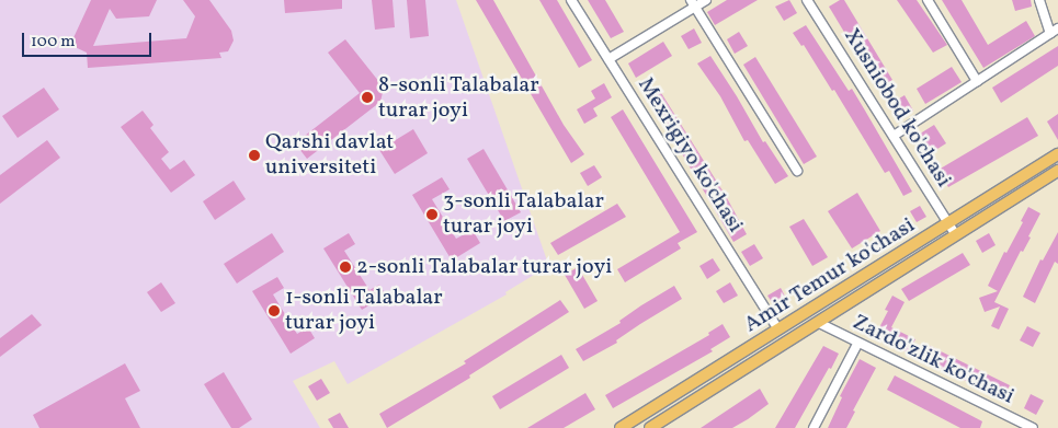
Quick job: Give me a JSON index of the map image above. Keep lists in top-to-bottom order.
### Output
{
  "streets": {
    "main road": ["Amir Temur ko'chasi"],
    "street": ["Xusniobod ko'chasi", "Mexrigiyo ko'chasi", "Zardo'zlik ko'chasi"]
  },
  "crossings": [
    ["Xusniobod ko'chasi", "Amir Temur ko'chasi"],
    ["Mexrigiyo ko'chasi", "Amir Temur ko'chasi"],
    ["Amir Temur ko'chasi", "Zardo'zlik ko'chasi"]
  ],
  "places": [
    "8-sonli Talabalar turar joyi",
    "Qarshi davlat universiteti",
    "3-sonli Talabalar turar joyi",
    "2-sonli Talabalar turar joyi",
    "1-sonli Talabalar turar joyi"
  ],
  "scale_bar": "100 m"
}
